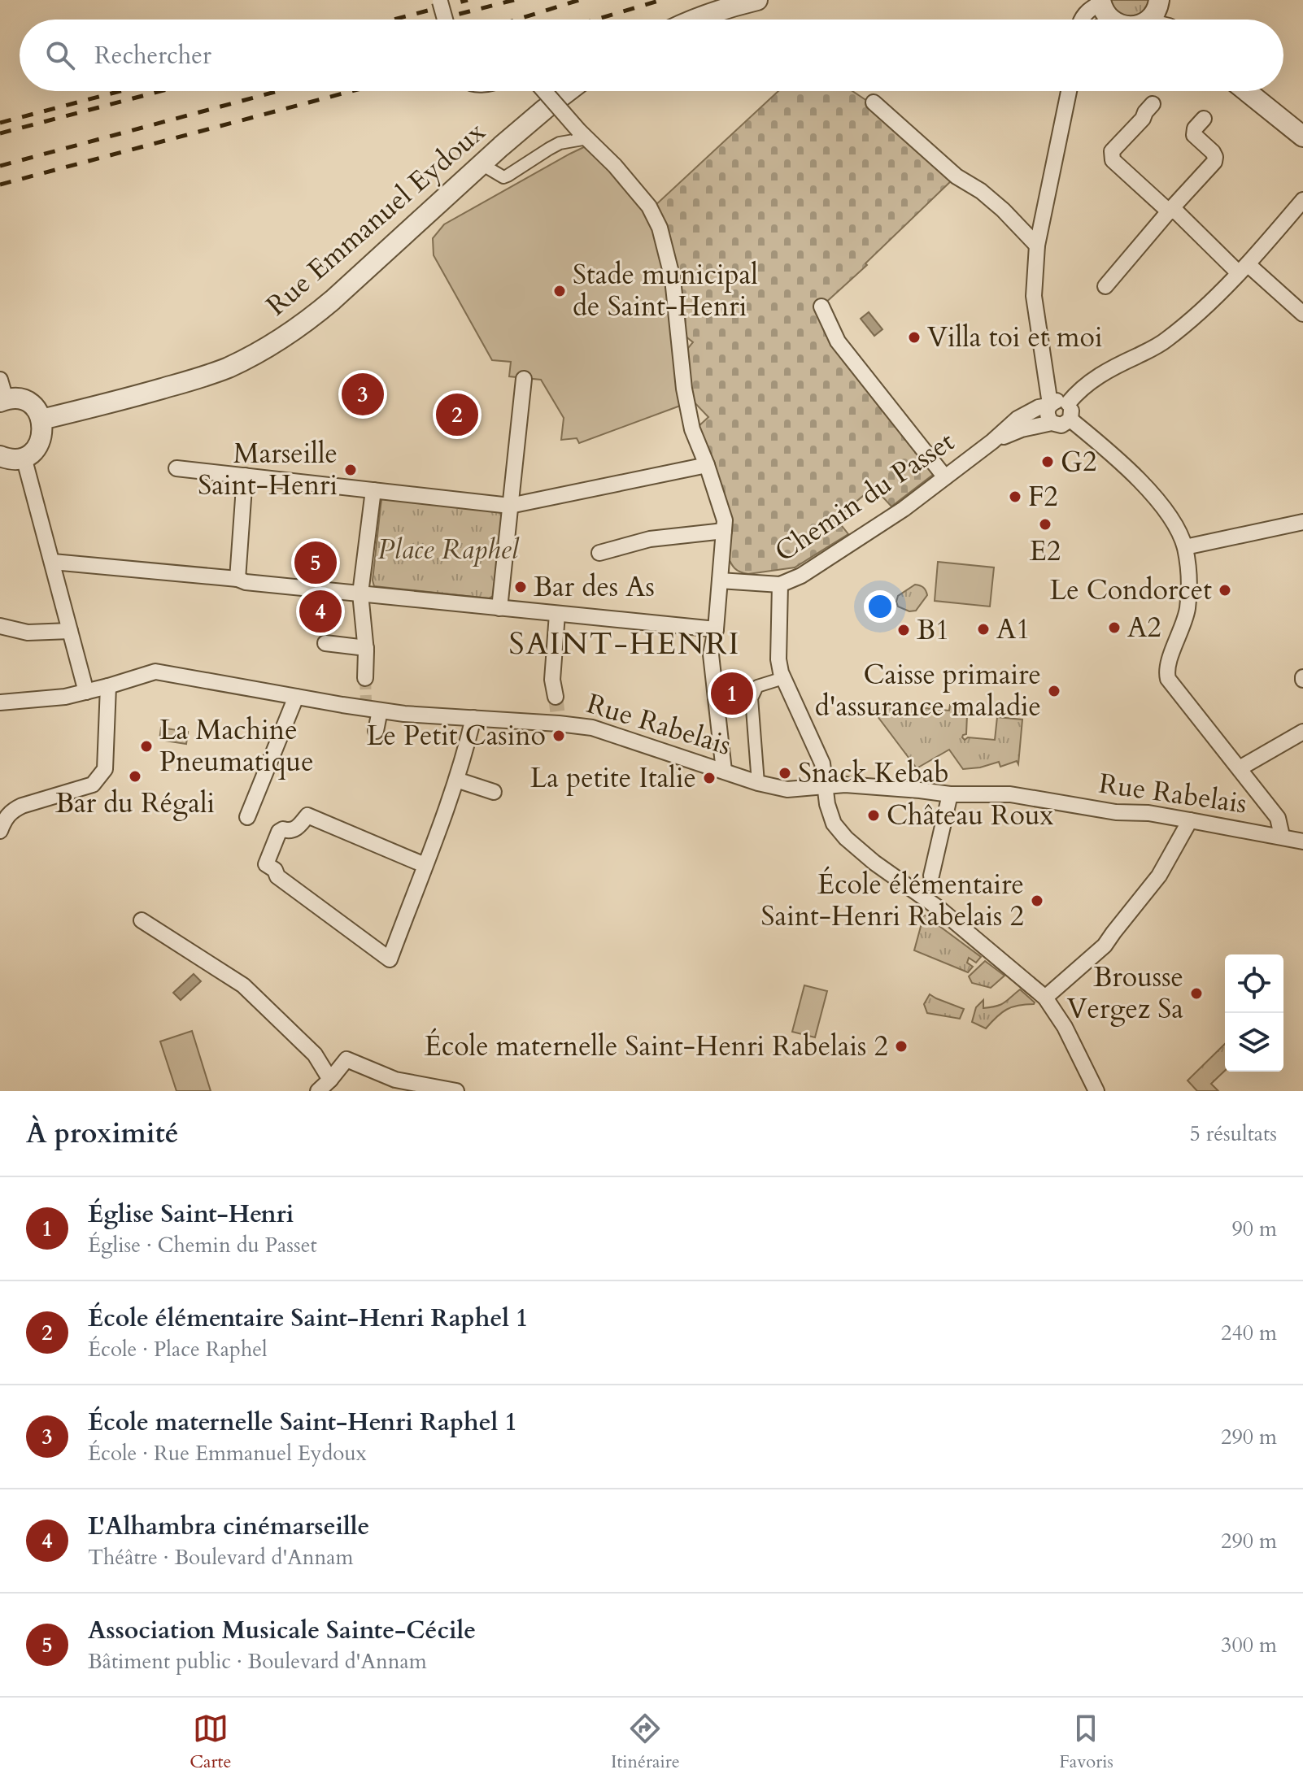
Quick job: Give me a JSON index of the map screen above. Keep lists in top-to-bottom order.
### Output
{
  "streets": {
    "street": ["Rue Emmanuel Eydoux", "Chemin du Passet", "Rue Rabelais"]
  },
  "districts": ["SAINT-HENRI"],
  "parks": ["Place Raphel"],
  "places": [
    "Stade municipal de Saint-Henri",
    "Villa toi et moi",
    "G2",
    "Marseille Saint-Henri",
    "F2",
    "E2",
    "Bar des As",
    "Le Condorcet",
    "A2",
    "A1",
    "B1",
    "Caisse primaire d'assurance maladie",
    "Le Petit Casino",
    "La Machine Pneumatique",
    "Snack Kebab",
    "Bar du Régali",
    "La petite Italie",
    "Château Roux",
    "École élémentaire Saint-Henri Rabelais 2",
    "Brousse Vergez Sa",
    "École maternelle Saint-Henri Rabelais 2"
  ],
  "page": {
    "search": "Rechercher",
    "pins": [
      "3",
      "2",
      "5",
      "4",
      "1"
    ],
    "heading": ["À proximité", "5 résultats"],
    "list": [
      {
        "mark": "1",
        "name": "Église Saint-Henri",
        "note": "Église · Chemin du Passet",
        "value": "90 m"
      },
      {
        "mark": "2",
        "name": "École élémentaire Saint-Henri Raphel 1",
        "note": "École · Place Raphel",
        "value": "240 m"
      },
      {
        "mark": "3",
        "name": "École maternelle Saint-Henri Raphel 1",
        "note": "École · Rue Emmanuel Eydoux",
        "value": "290 m"
      },
      {
        "mark": "4",
        "name": "L'Alhambra cinémarseille",
        "note": "Théâtre · Boulevard d'Annam",
        "value": "290 m"
      },
      {
        "mark": "5",
        "name": "Association Musicale Sainte-Cécile",
        "note": "Bâtiment public · Boulevard d'Annam",
        "value": "300 m"
      }
    ],
    "nav": ["Carte", "Itinéraire", "Favoris"]
  }
}
